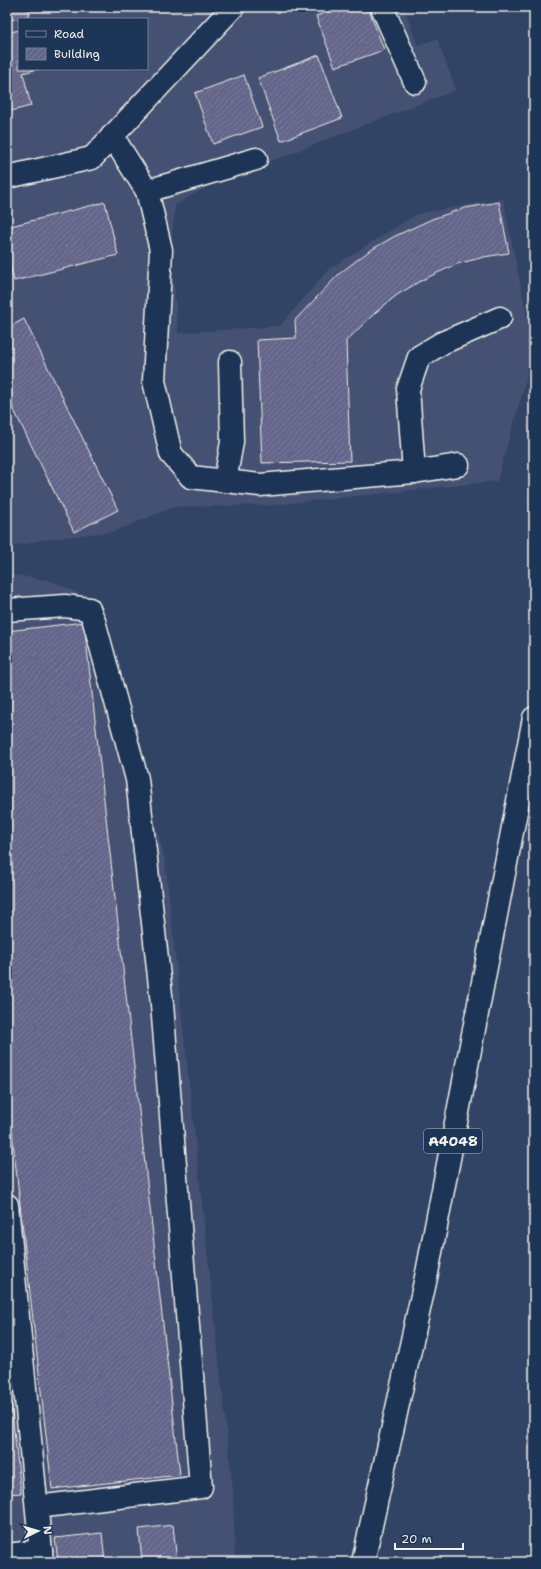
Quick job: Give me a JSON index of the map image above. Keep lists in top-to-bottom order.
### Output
{
  "streets": {
    "main road": ["A4048"]
  },
  "legend": ["Road", "Building"],
  "scale_bar": "20 m",
  "north": "right"
}
